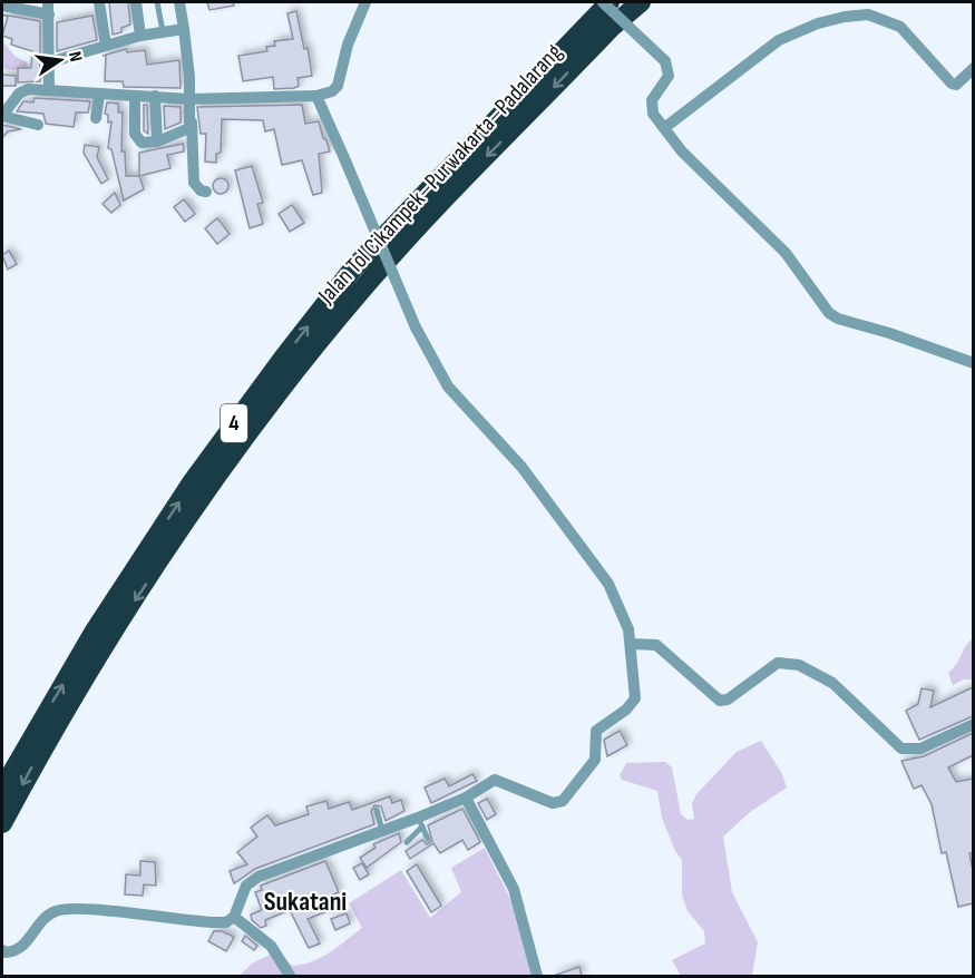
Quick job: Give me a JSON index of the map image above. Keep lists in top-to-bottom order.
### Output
{
  "streets": {
    "highway": ["Jalan Tol Cikampek–Purwakarta–Padalarang", "4"]
  },
  "districts": ["Sukatani"],
  "north": "right"
}
